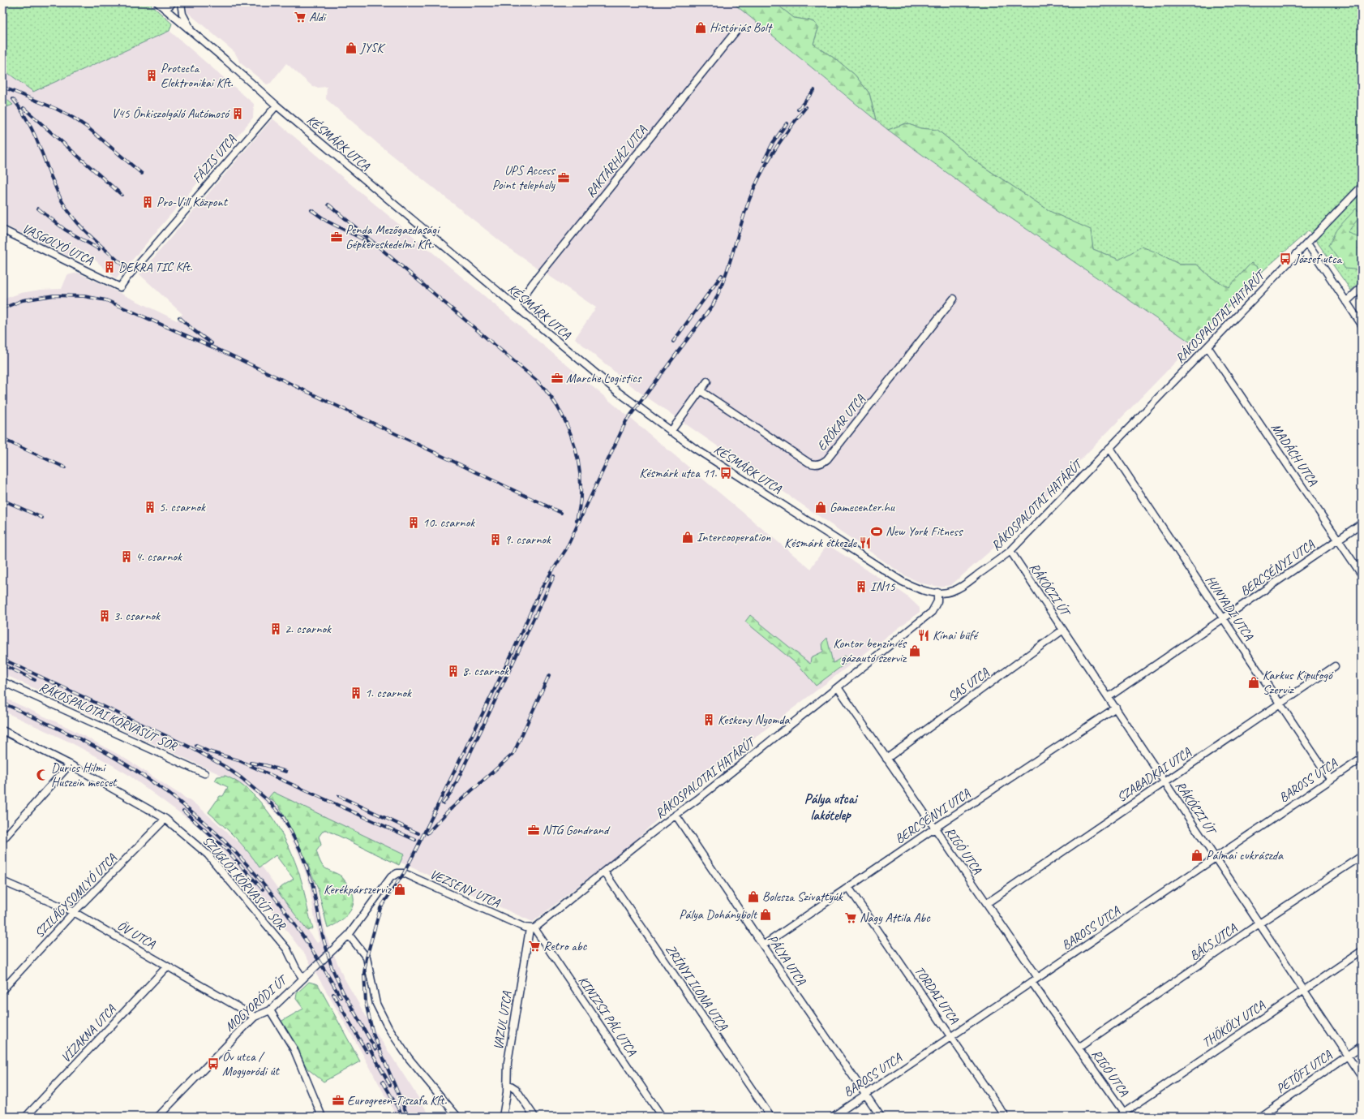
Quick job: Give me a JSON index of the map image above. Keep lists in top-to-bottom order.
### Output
{
  "streets": {
    "street": [
      "KÉSMÁRK UTCA",
      "FÁZIS UTCA",
      "RAKTÁRHÁZ UTCA",
      "VASGOLYÓ UTCA",
      "RÁKOSPALOTAI HATÁRÚT",
      "ERŐKAR UTCA",
      "MADÁCH UTCA",
      "BERCSÉNYI UTCA",
      "RÁKÓCZI ÚT",
      "HUNYADI UTCA",
      "SAS UTCA",
      "RÁKOSPALOTAI KÖRVASÚT SOR",
      "SZABADKAI UTCA",
      "BAROSS UTCA",
      "RIGÓ UTCA",
      "SZUGLÓI KÖRVASÚT SOR",
      "VEZSENY UTCA",
      "SZILÁGYSOMLYÓ UTCA",
      "ÖV UTCA",
      "BÁCS UTCA",
      "PÁLYA UTCA",
      "ZRÍNYI ILONA UTCA",
      "TORDAI UTCA",
      "MOGYORÓDI ÚT",
      "KINIZSI PÁL UTCA",
      "VAZUL UTCA",
      "THÖKÖLY UTCA",
      "VÍZAKNA UTCA",
      "PETŐFI UTCA"
    ]
  },
  "crossings": [
    ["KÉSMÁRK UTCA", "FÁZIS UTCA"],
    ["KÉSMÁRK UTCA", "RAKTÁRHÁZ UTCA"],
    ["KÉSMÁRK UTCA", "RÁKOSPALOTAI HATÁRÚT"],
    ["FÁZIS UTCA", "VASGOLYÓ UTCA"],
    ["RÁKOSPALOTAI HATÁRÚT", "MADÁCH UTCA"],
    ["RÁKOSPALOTAI HATÁRÚT", "RÁKÓCZI ÚT"],
    ["RÁKOSPALOTAI HATÁRÚT", "HUNYADI UTCA"],
    ["RÁKOSPALOTAI HATÁRÚT", "RIGÓ UTCA"],
    ["RÁKOSPALOTAI HATÁRÚT", "VEZSENY UTCA"],
    ["RÁKOSPALOTAI HATÁRÚT", "PÁLYA UTCA"],
    ["RÁKOSPALOTAI HATÁRÚT", "ZRÍNYI ILONA UTCA"],
    ["RÁKOSPALOTAI HATÁRÚT", "KINIZSI PÁL UTCA"],
    ["RÁKOSPALOTAI HATÁRÚT", "VAZUL UTCA"],
    ["MADÁCH UTCA", "BERCSÉNYI UTCA"],
    ["BERCSÉNYI UTCA", "RÁKÓCZI ÚT"],
    ["BERCSÉNYI UTCA", "HUNYADI UTCA"],
    ["BERCSÉNYI UTCA", "RIGÓ UTCA"],
    ["BERCSÉNYI UTCA", "PÁLYA UTCA"],
    ["BERCSÉNYI UTCA", "TORDAI UTCA"],
    ["RÁKÓCZI ÚT", "SAS UTCA"],
    ["RÁKÓCZI ÚT", "SZABADKAI UTCA"],
    ["RÁKÓCZI ÚT", "BAROSS UTCA"],
    ["RÁKÓCZI ÚT", "BÁCS UTCA"],
    ["RÁKÓCZI ÚT", "THÖKÖLY UTCA"],
    ["RÁKÓCZI ÚT", "PETŐFI UTCA"],
    ["HUNYADI UTCA", "SZABADKAI UTCA"],
    ["HUNYADI UTCA", "BAROSS UTCA"],
    ["SAS UTCA", "RIGÓ UTCA"],
    ["SZABADKAI UTCA", "RIGÓ UTCA"],
    ["BAROSS UTCA", "RIGÓ UTCA"],
    ["BAROSS UTCA", "PÁLYA UTCA"],
    ["BAROSS UTCA", "TORDAI UTCA"],
    ["RIGÓ UTCA", "BÁCS UTCA"],
    ["RIGÓ UTCA", "THÖKÖLY UTCA"],
    ["SZUGLÓI KÖRVASÚT SOR", "SZILÁGYSOMLYÓ UTCA"],
    ["SZUGLÓI KÖRVASÚT SOR", "MOGYORÓDI ÚT"],
    ["VEZSENY UTCA", "MOGYORÓDI ÚT"],
    ["VEZSENY UTCA", "KINIZSI PÁL UTCA"],
    ["VEZSENY UTCA", "VAZUL UTCA"],
    ["SZILÁGYSOMLYÓ UTCA", "ÖV UTCA"],
    ["ÖV UTCA", "MOGYORÓDI ÚT"],
    ["ÖV UTCA", "VÍZAKNA UTCA"],
    ["KINIZSI PÁL UTCA", "VAZUL UTCA"]
  ],
  "districts": ["Pálya utcai lakótelep"],
  "places": {
    "supermarket": ["Aldi", "Nagy Attila Abc", "Retro abc"],
    "shop": [
      "Históriás Bolt",
      "JYSK",
      "Gamecenter.hu",
      "Intercooperation",
      "Kontor benzin és gázautó szerviz",
      "Karkus Kipufogó Szerviz",
      "Pálmai cukrászda",
      "Kerékpárszerviz",
      "Bolesza Szivattyúk",
      "Pálya Dohánybolt"
    ],
    "building": [
      "Protecta Elektronikai Kft.",
      "V45 Önkiszolgáló Autómosó",
      "Pro-Vill Központ",
      "DEKRA TIC Kft.",
      "5. csarnok",
      "10. csarnok",
      "9. csarnok",
      "4. csarnok",
      "IN15",
      "3. csarnok",
      "2. csarnok",
      "8. csarnok",
      "1. csarnok",
      "Keskeny Nyomda"
    ],
    "office": [
      "UPS Access Point telephely",
      "Penda Mezőgazdasági Gépkereskedelmi Kft.",
      "Marche Logistics",
      "NTG Gondrand",
      "Eurogreen-Tiszafa Kft."
    ],
    "bus stop": ["József utca", "Késmárk utca 11.", "Öv utca / Mogyoródi út"],
    "sports": ["New York Fitness"],
    "restaurant": ["Késmárk étkezde", "Kínai büfé"],
    "mosque": ["Durics Hilmi Huszein mecset"]
  }
}
